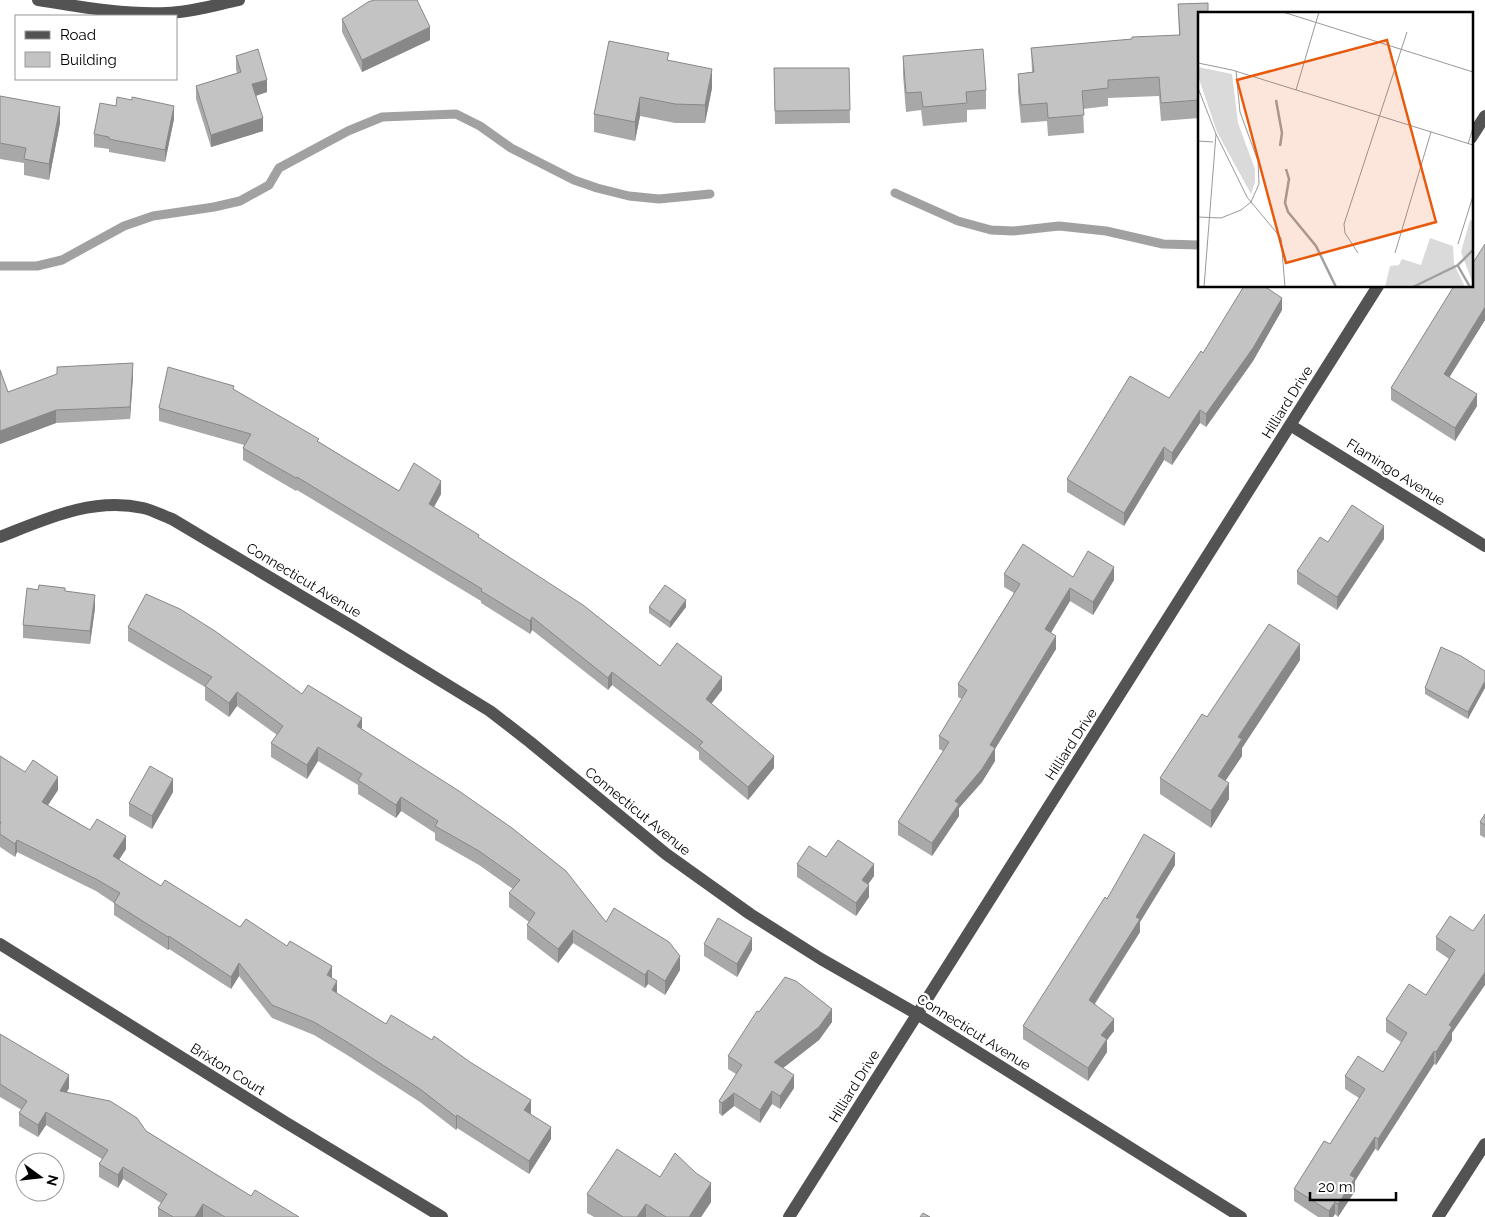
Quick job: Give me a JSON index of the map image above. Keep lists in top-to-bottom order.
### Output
{
  "streets": {
    "street": [
      "Hilliard Drive",
      "Flamingo Avenue",
      "Connecticut Avenue",
      "Brixton Court"
    ]
  },
  "crossings": [
    ["Hilliard Drive", "Flamingo Avenue"],
    ["Hilliard Drive", "Connecticut Avenue"]
  ],
  "legend": ["Road", "Building"],
  "scale_bar": "20 m",
  "north": "right"
}
